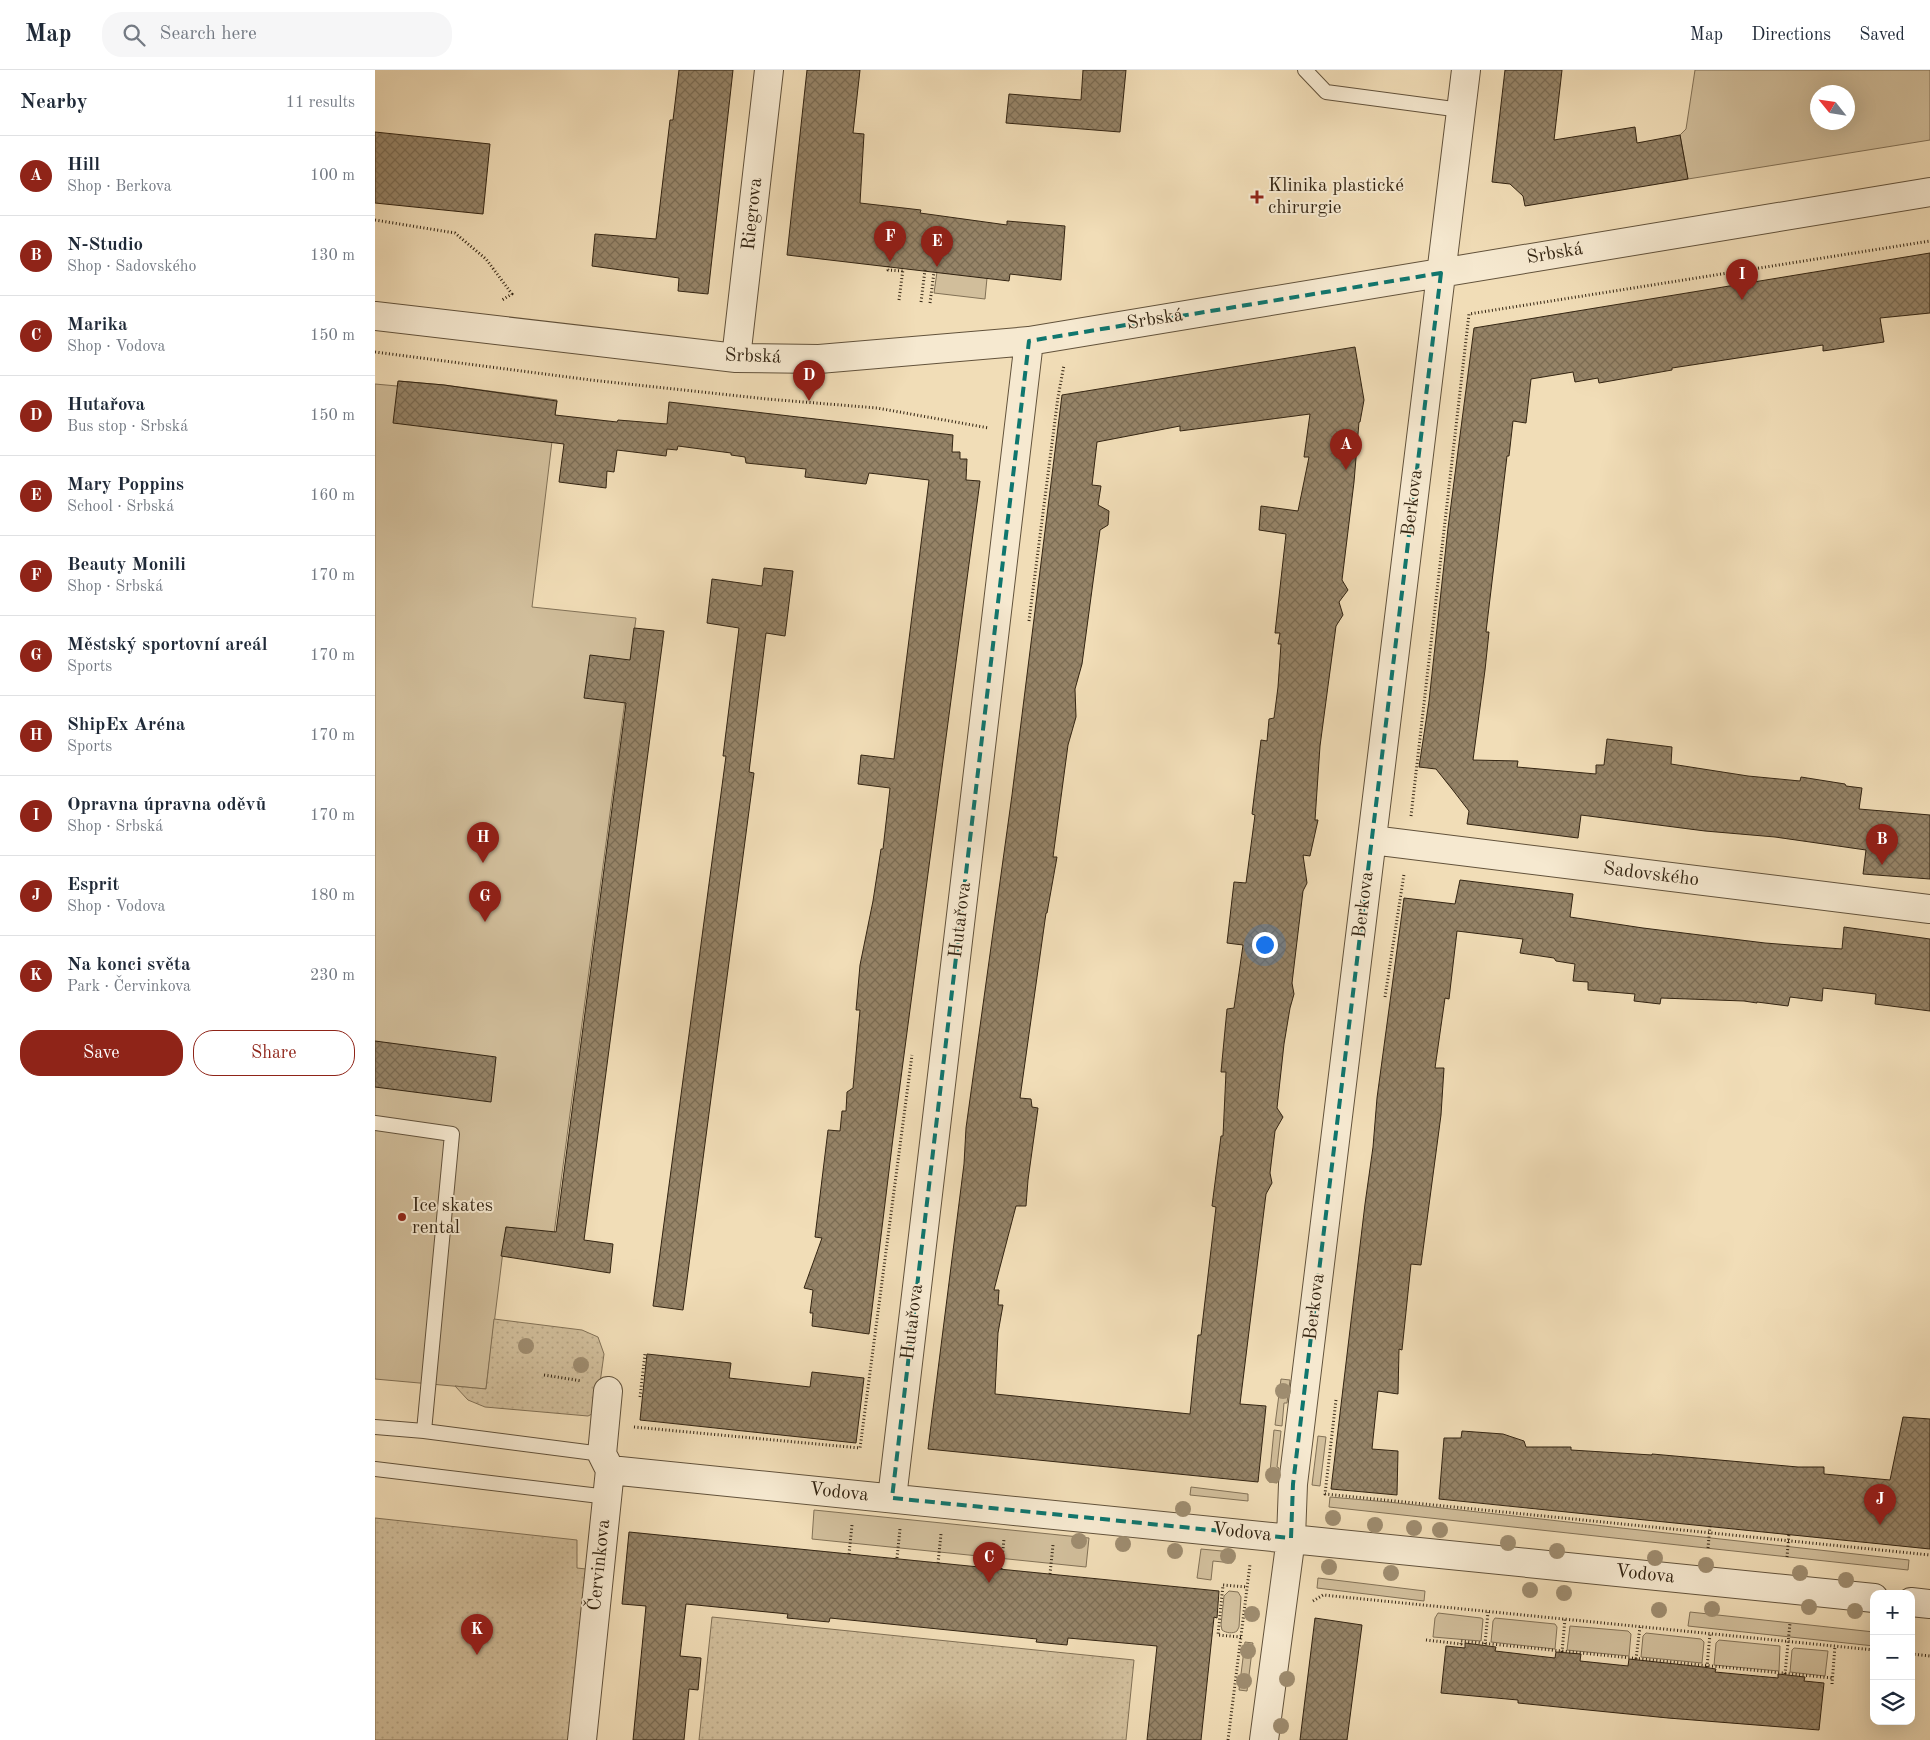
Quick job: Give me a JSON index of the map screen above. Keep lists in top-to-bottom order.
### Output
{
  "streets": {
    "street": [
      "Riegrova",
      "Srbská",
      "Berkova",
      "Sadovského",
      "Hutařova",
      "Vodova",
      "Červinkova"
    ]
  },
  "crossings": [
    ["Riegrova", "Srbská"],
    ["Srbská", "Berkova"],
    ["Srbská", "Hutařova"],
    ["Berkova", "Sadovského"],
    ["Berkova", "Vodova"],
    ["Hutařova", "Vodova"],
    ["Vodova", "Červinkova"]
  ],
  "places": {
    "health": ["Klinika plastické chirurgie"],
    "other": ["Ice skates rental"]
  },
  "north": "top left",
  "page": {
    "header": "Map",
    "search": "Search here",
    "nav": ["Map", "Directions", "Saved"],
    "heading": ["Nearby", "11 results"],
    "list": [
      {
        "mark": "A",
        "name": "Hill",
        "note": "Shop · Berkova",
        "value": "100 m"
      },
      {
        "mark": "B",
        "name": "N-Studio",
        "note": "Shop · Sadovského",
        "value": "130 m"
      },
      {
        "mark": "C",
        "name": "Marika",
        "note": "Shop · Vodova",
        "value": "150 m"
      },
      {
        "mark": "D",
        "name": "Hutařova",
        "note": "Bus stop · Srbská",
        "value": "150 m"
      },
      {
        "mark": "E",
        "name": "Mary Poppins",
        "note": "School · Srbská",
        "value": "160 m"
      },
      {
        "mark": "F",
        "name": "Beauty Monili",
        "note": "Shop · Srbská",
        "value": "170 m"
      },
      {
        "mark": "G",
        "name": "Městský sportovní areál",
        "note": "Sports",
        "value": "170 m"
      },
      {
        "mark": "H",
        "name": "ShipEx Aréna",
        "note": "Sports",
        "value": "170 m"
      },
      {
        "mark": "I",
        "name": "Opravna úpravna oděvů",
        "note": "Shop · Srbská",
        "value": "170 m"
      },
      {
        "mark": "J",
        "name": "Esprit",
        "note": "Shop · Vodova",
        "value": "180 m"
      },
      {
        "mark": "K",
        "name": "Na konci světa",
        "note": "Park · Červinkova",
        "value": "230 m"
      }
    ],
    "pins": [
      "F",
      "E",
      "I",
      "D",
      "A",
      "H",
      "B",
      "G",
      "J",
      "C",
      "K"
    ],
    "buttons": ["Save", "Share"],
    "map_buttons": ["+", "−"]
  }
}
